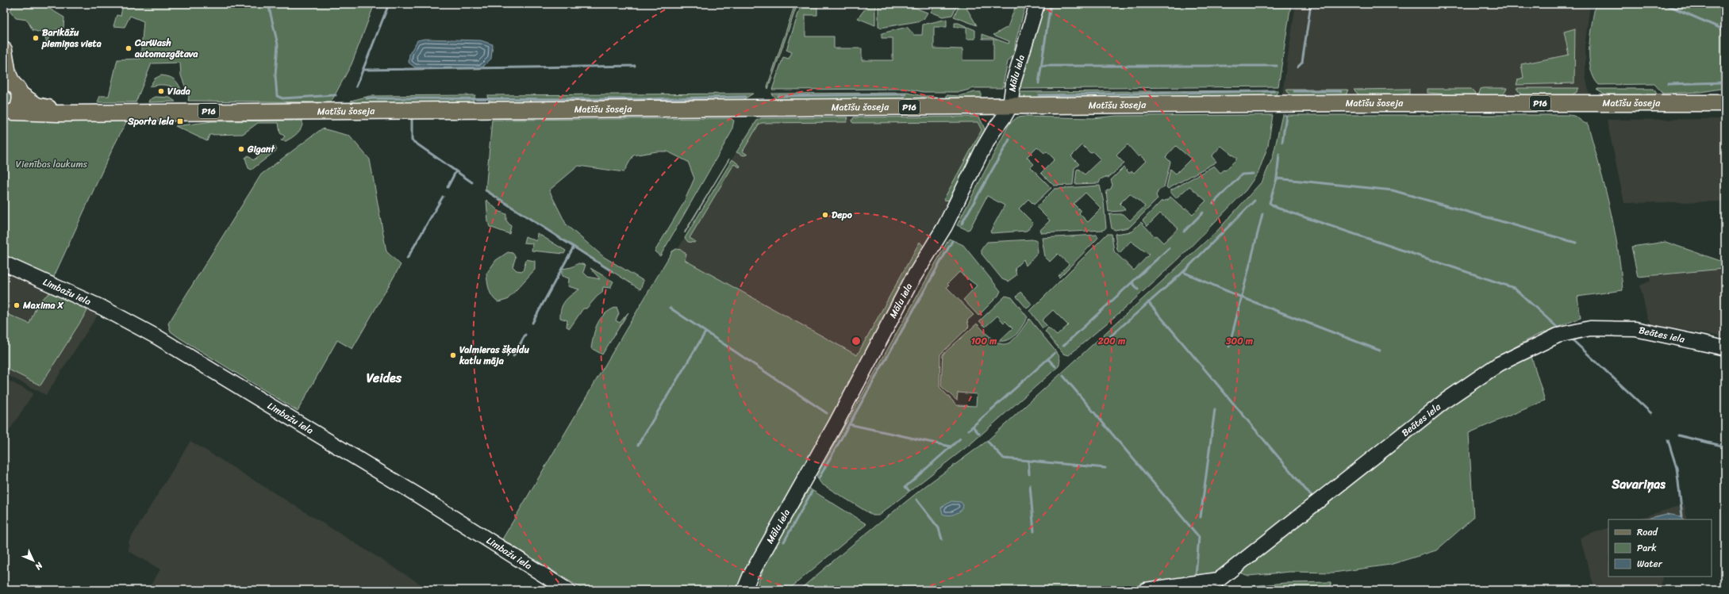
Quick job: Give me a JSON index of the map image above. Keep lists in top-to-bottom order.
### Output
{
  "streets": {
    "main road": [
      "Mālu iela",
      "Matīšu šoseja",
      "P16",
      "Limbažu iela",
      "Beātes iela"
    ]
  },
  "crossings": [
    ["Mālu iela", "Matīšu šoseja"],
    ["Matīšu šoseja", "P16"]
  ],
  "districts": ["Veides", "Savariņas"],
  "parks": ["Vienības laukums"],
  "places": {
    "other": [
      "Barikāžu piemiņas vieta",
      "CarWash automazgātava",
      "Viada",
      "Gigant",
      "Depo",
      "Maxima X",
      "Valmieras šķeldu katlu māja"
    ],
    "transit": ["Sporta iela"]
  },
  "legend": ["Road", "Park", "Water"],
  "north": "bottom right",
  "rings": ["100 m", "200 m", "300 m"]
}
